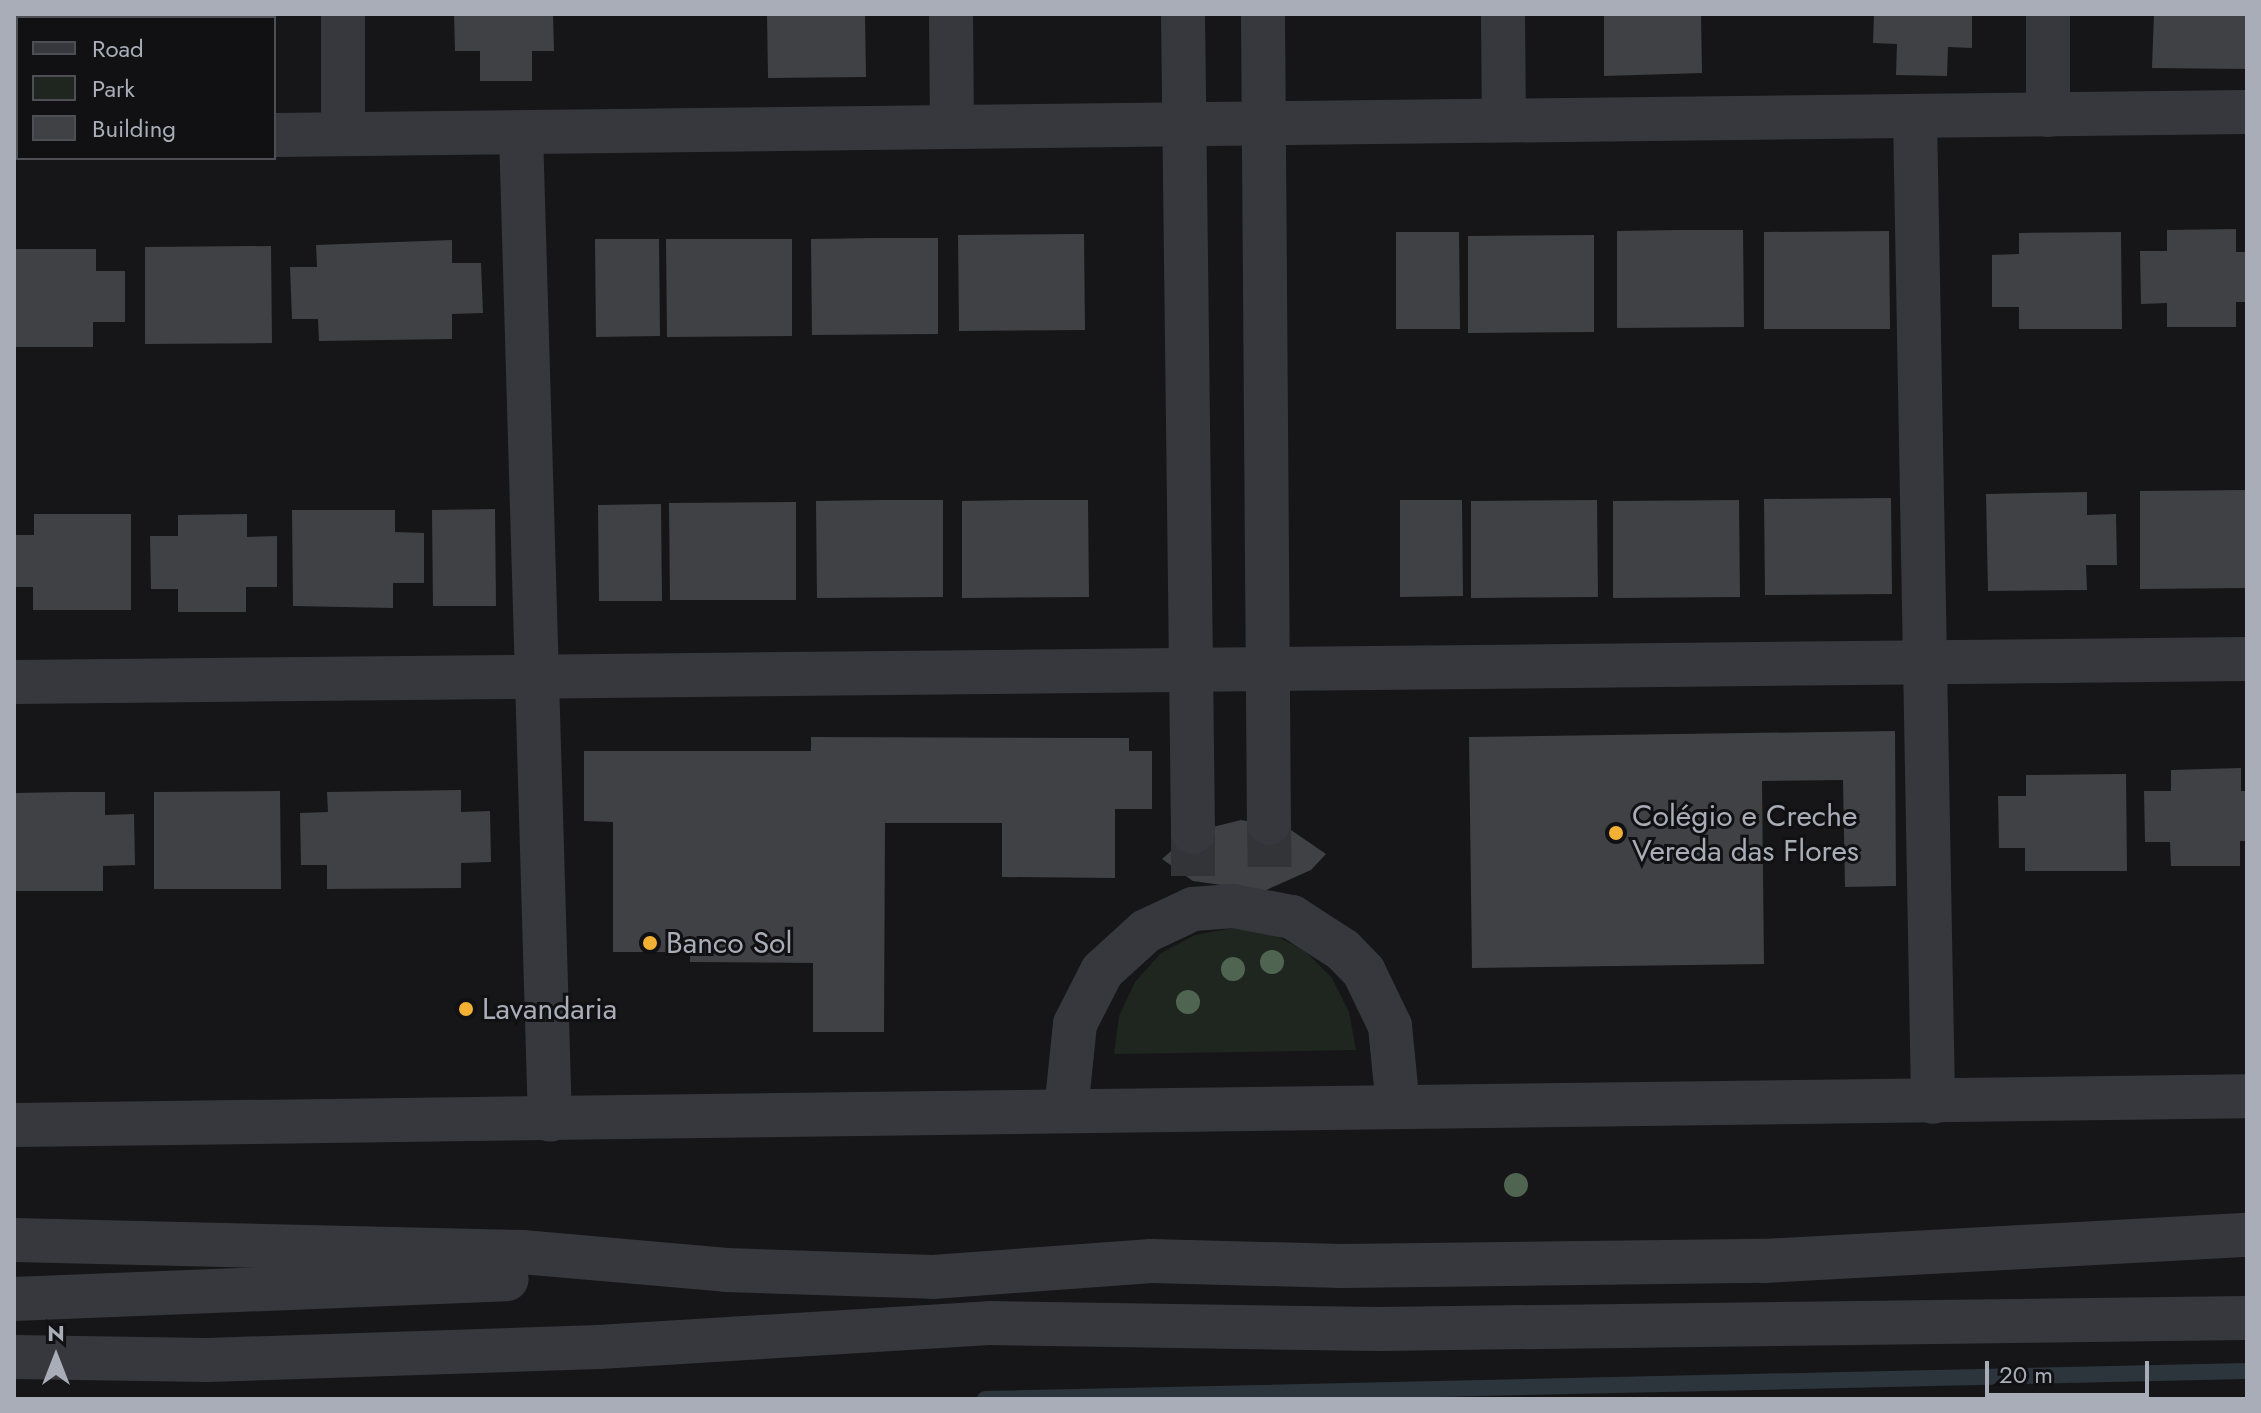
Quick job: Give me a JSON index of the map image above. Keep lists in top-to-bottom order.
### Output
{
  "places": ["Colégio e Creche Vereda das Flores", "Banco Sol", "Lavandaria"],
  "legend": ["Road", "Park", "Building"],
  "scale_bar": "20 m",
  "north": "top"
}
